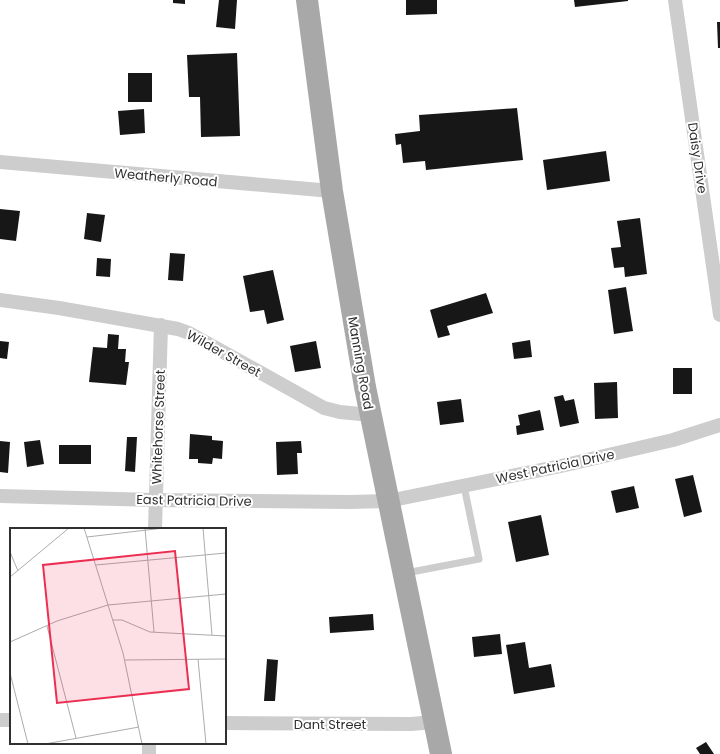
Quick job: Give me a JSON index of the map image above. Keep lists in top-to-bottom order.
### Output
{
  "streets": {
    "main road": ["Manning Road"],
    "street": [
      "Daisy Drive",
      "Weatherly Road",
      "Wilder Street",
      "Whitehorse Street",
      "West Patricia Drive",
      "East Patricia Drive",
      "Dant Street"
    ]
  },
  "crossings": [
    ["Weatherly Road", "Manning Road"],
    ["Wilder Street", "Manning Road"],
    ["Wilder Street", "Whitehorse Street"],
    ["Manning Road", "West Patricia Drive"],
    ["Manning Road", "East Patricia Drive"],
    ["Manning Road", "Dant Street"],
    ["Whitehorse Street", "East Patricia Drive"],
    ["West Patricia Drive", "East Patricia Drive"]
  ]
}
